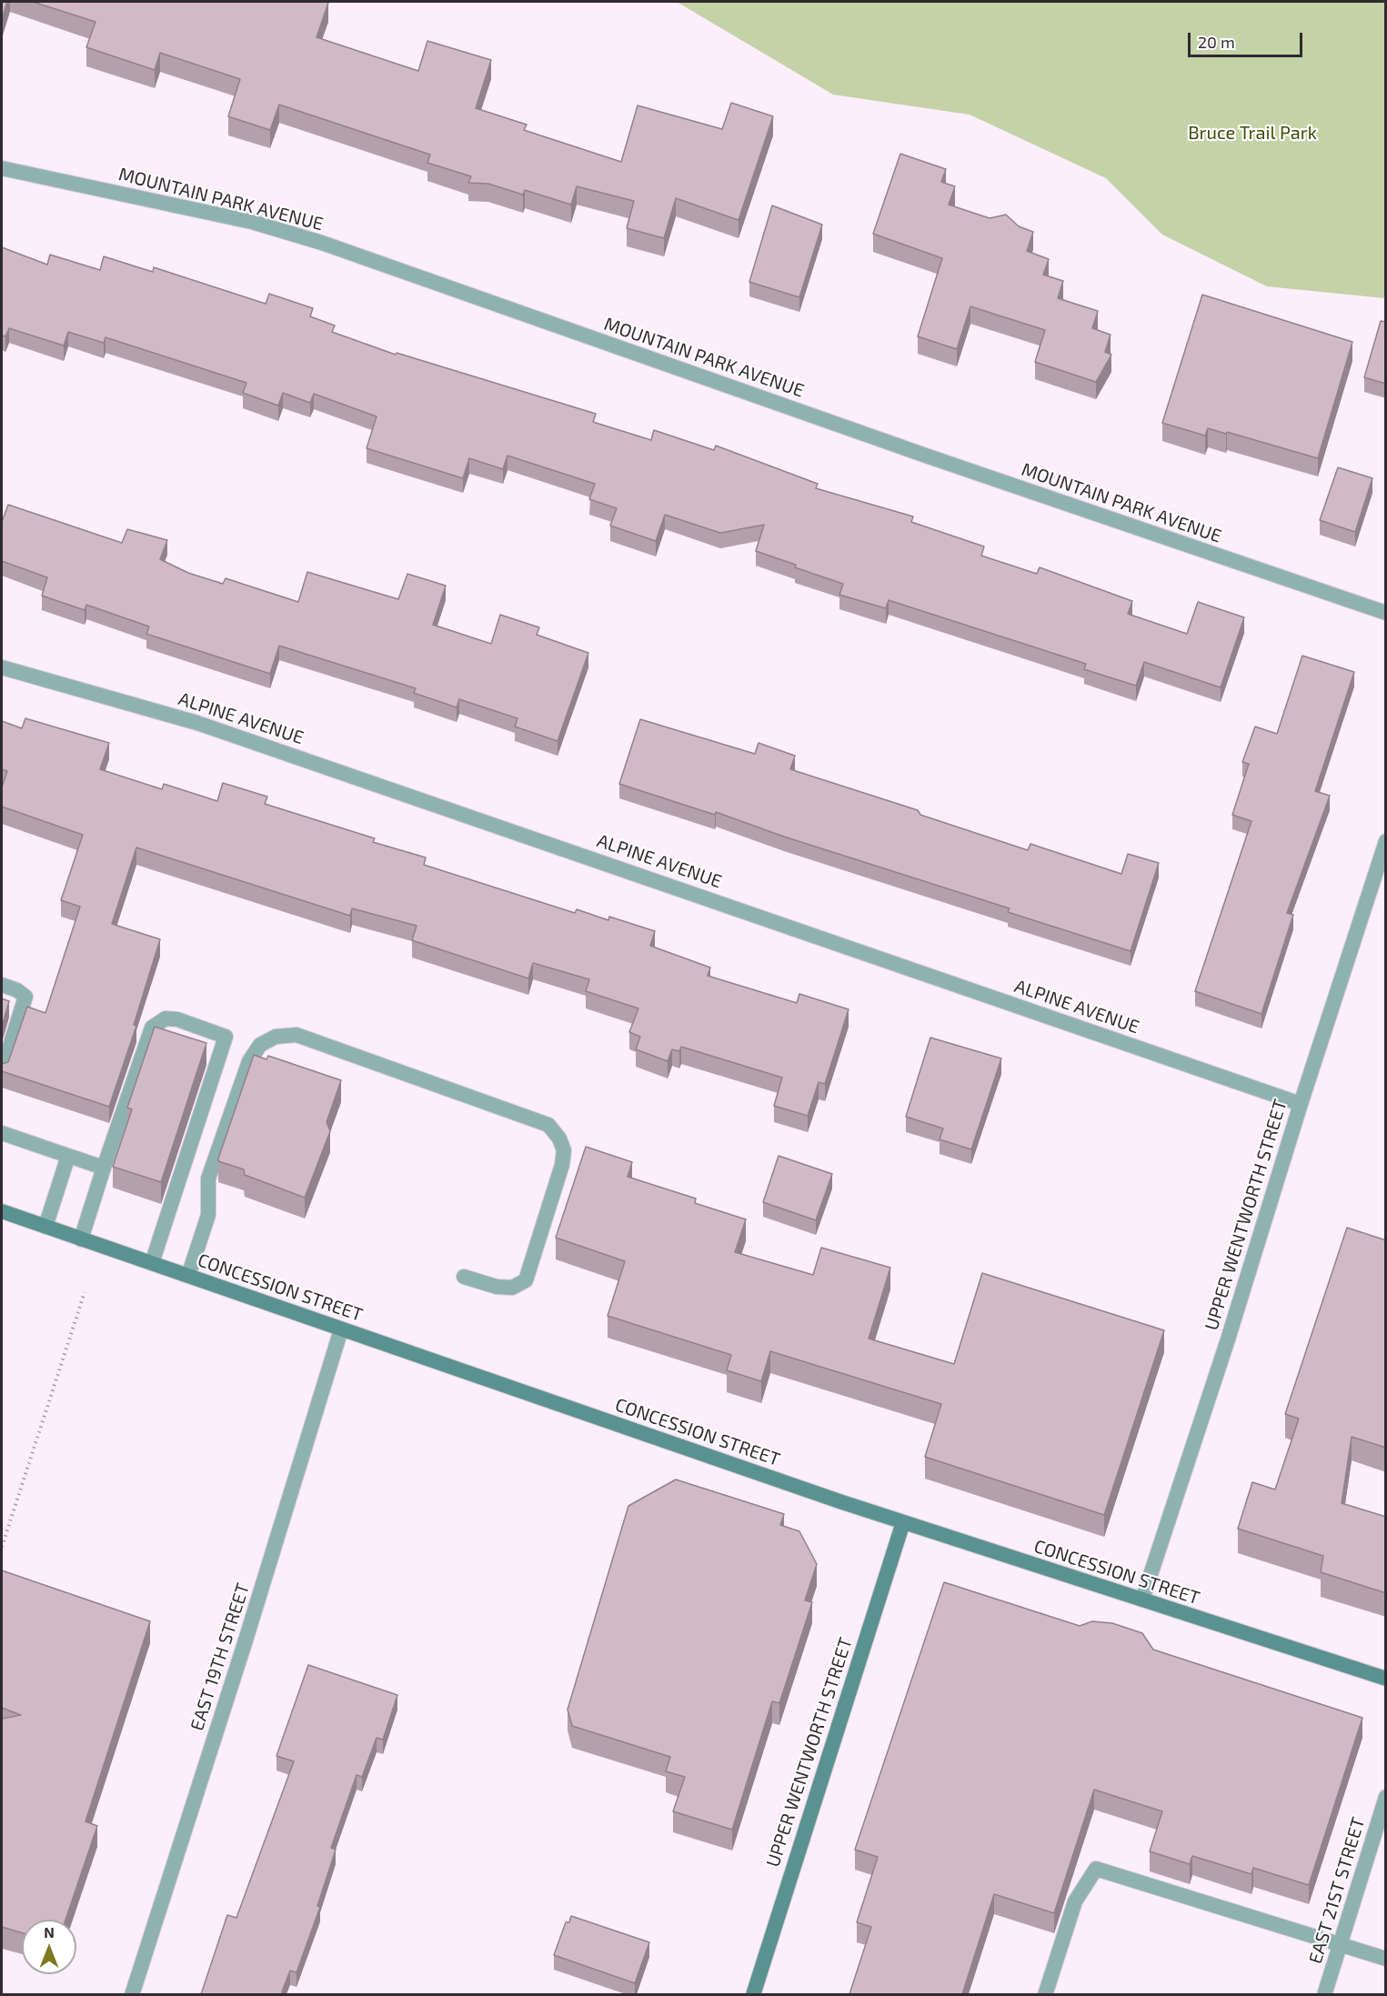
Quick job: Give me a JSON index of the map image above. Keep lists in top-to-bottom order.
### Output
{
  "streets": {
    "main road": ["UPPER WENTWORTH STREET", "CONCESSION STREET"],
    "street": [
      "MOUNTAIN PARK AVENUE",
      "ALPINE AVENUE",
      "EAST 19TH STREET",
      "EAST 21ST STREET"
    ]
  },
  "crossings": [
    ["ALPINE AVENUE", "UPPER WENTWORTH STREET"],
    ["UPPER WENTWORTH STREET", "CONCESSION STREET"],
    ["CONCESSION STREET", "EAST 19TH STREET"]
  ],
  "parks": ["Bruce Trail Park"],
  "scale_bar": "20 m",
  "north": "top"
}
